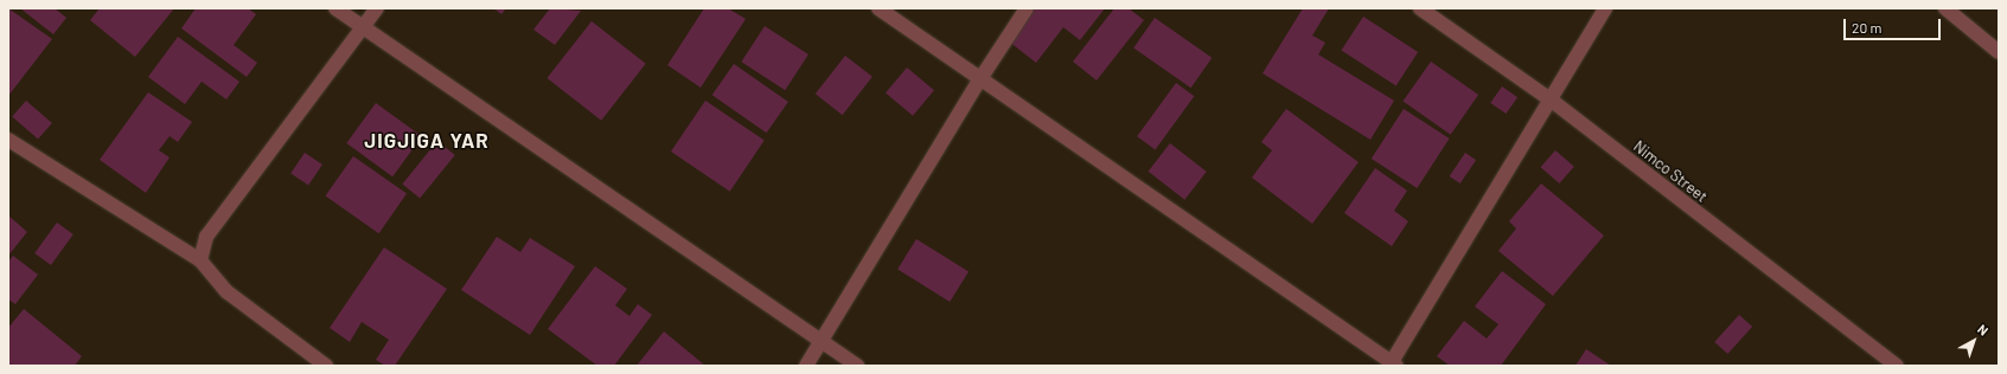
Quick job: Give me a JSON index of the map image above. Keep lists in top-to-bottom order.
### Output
{
  "streets": {
    "street": ["Nimco Street"]
  },
  "districts": ["JIGJIGA YAR"],
  "scale_bar": "20 m",
  "north": "top right"
}
